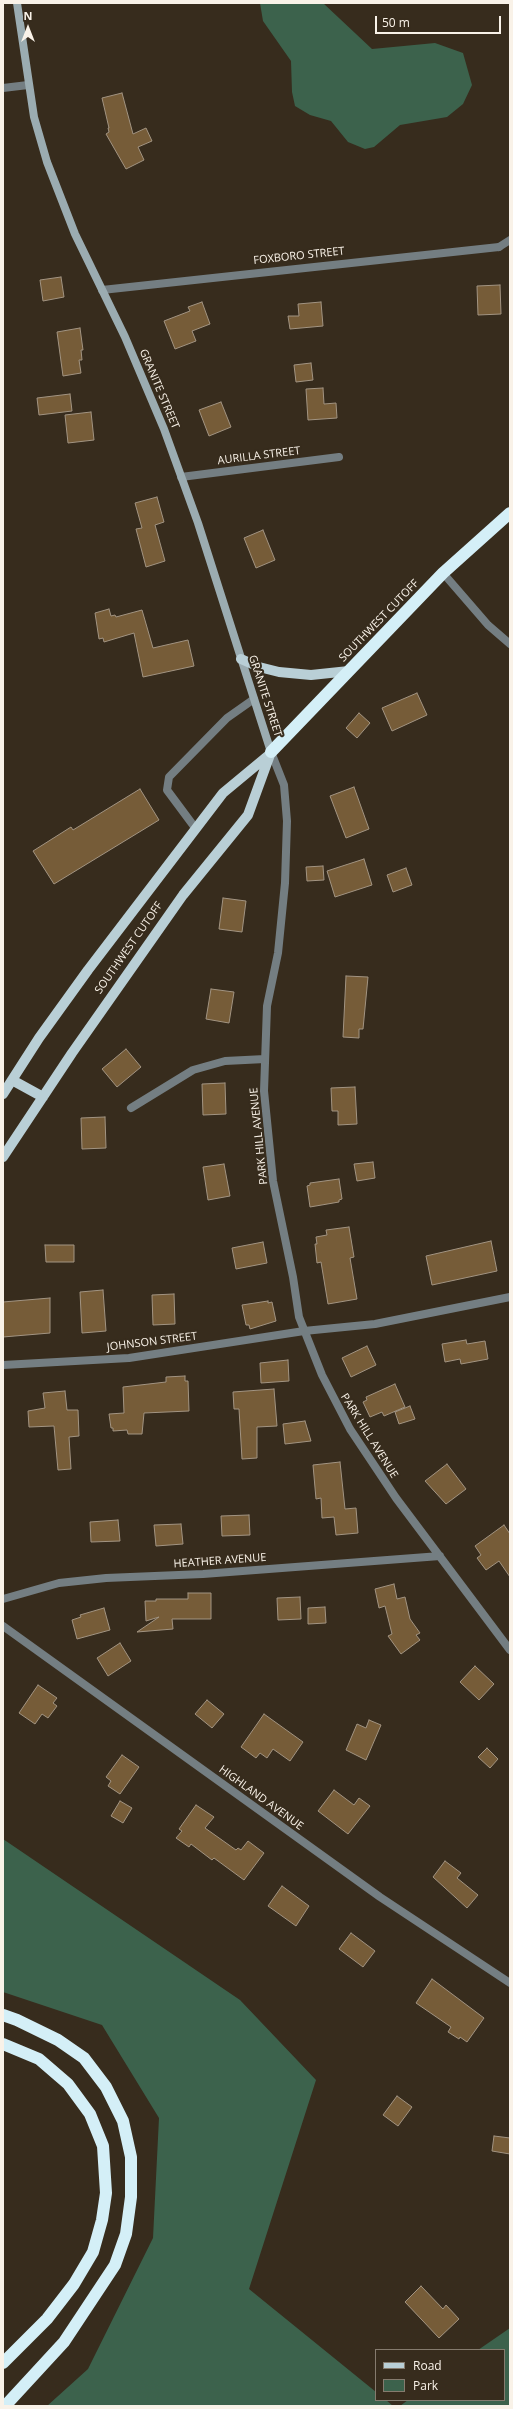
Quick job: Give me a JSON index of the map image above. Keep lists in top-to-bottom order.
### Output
{
  "streets": {
    "highway": ["SOUTHWEST CUTOFF"],
    "street": [
      "FOXBORO STREET",
      "GRANITE STREET",
      "AURILLA STREET",
      "PARK HILL AVENUE",
      "JOHNSON STREET",
      "HEATHER AVENUE",
      "HIGHLAND AVENUE"
    ]
  },
  "crossings": [
    ["FOXBORO STREET", "GRANITE STREET"],
    ["GRANITE STREET", "AURILLA STREET"],
    ["GRANITE STREET", "SOUTHWEST CUTOFF"],
    ["GRANITE STREET", "PARK HILL AVENUE"],
    ["PARK HILL AVENUE", "JOHNSON STREET"],
    ["PARK HILL AVENUE", "HEATHER AVENUE"]
  ],
  "legend": ["Road", "Park"],
  "scale_bar": "50 m",
  "north": "top"
}
